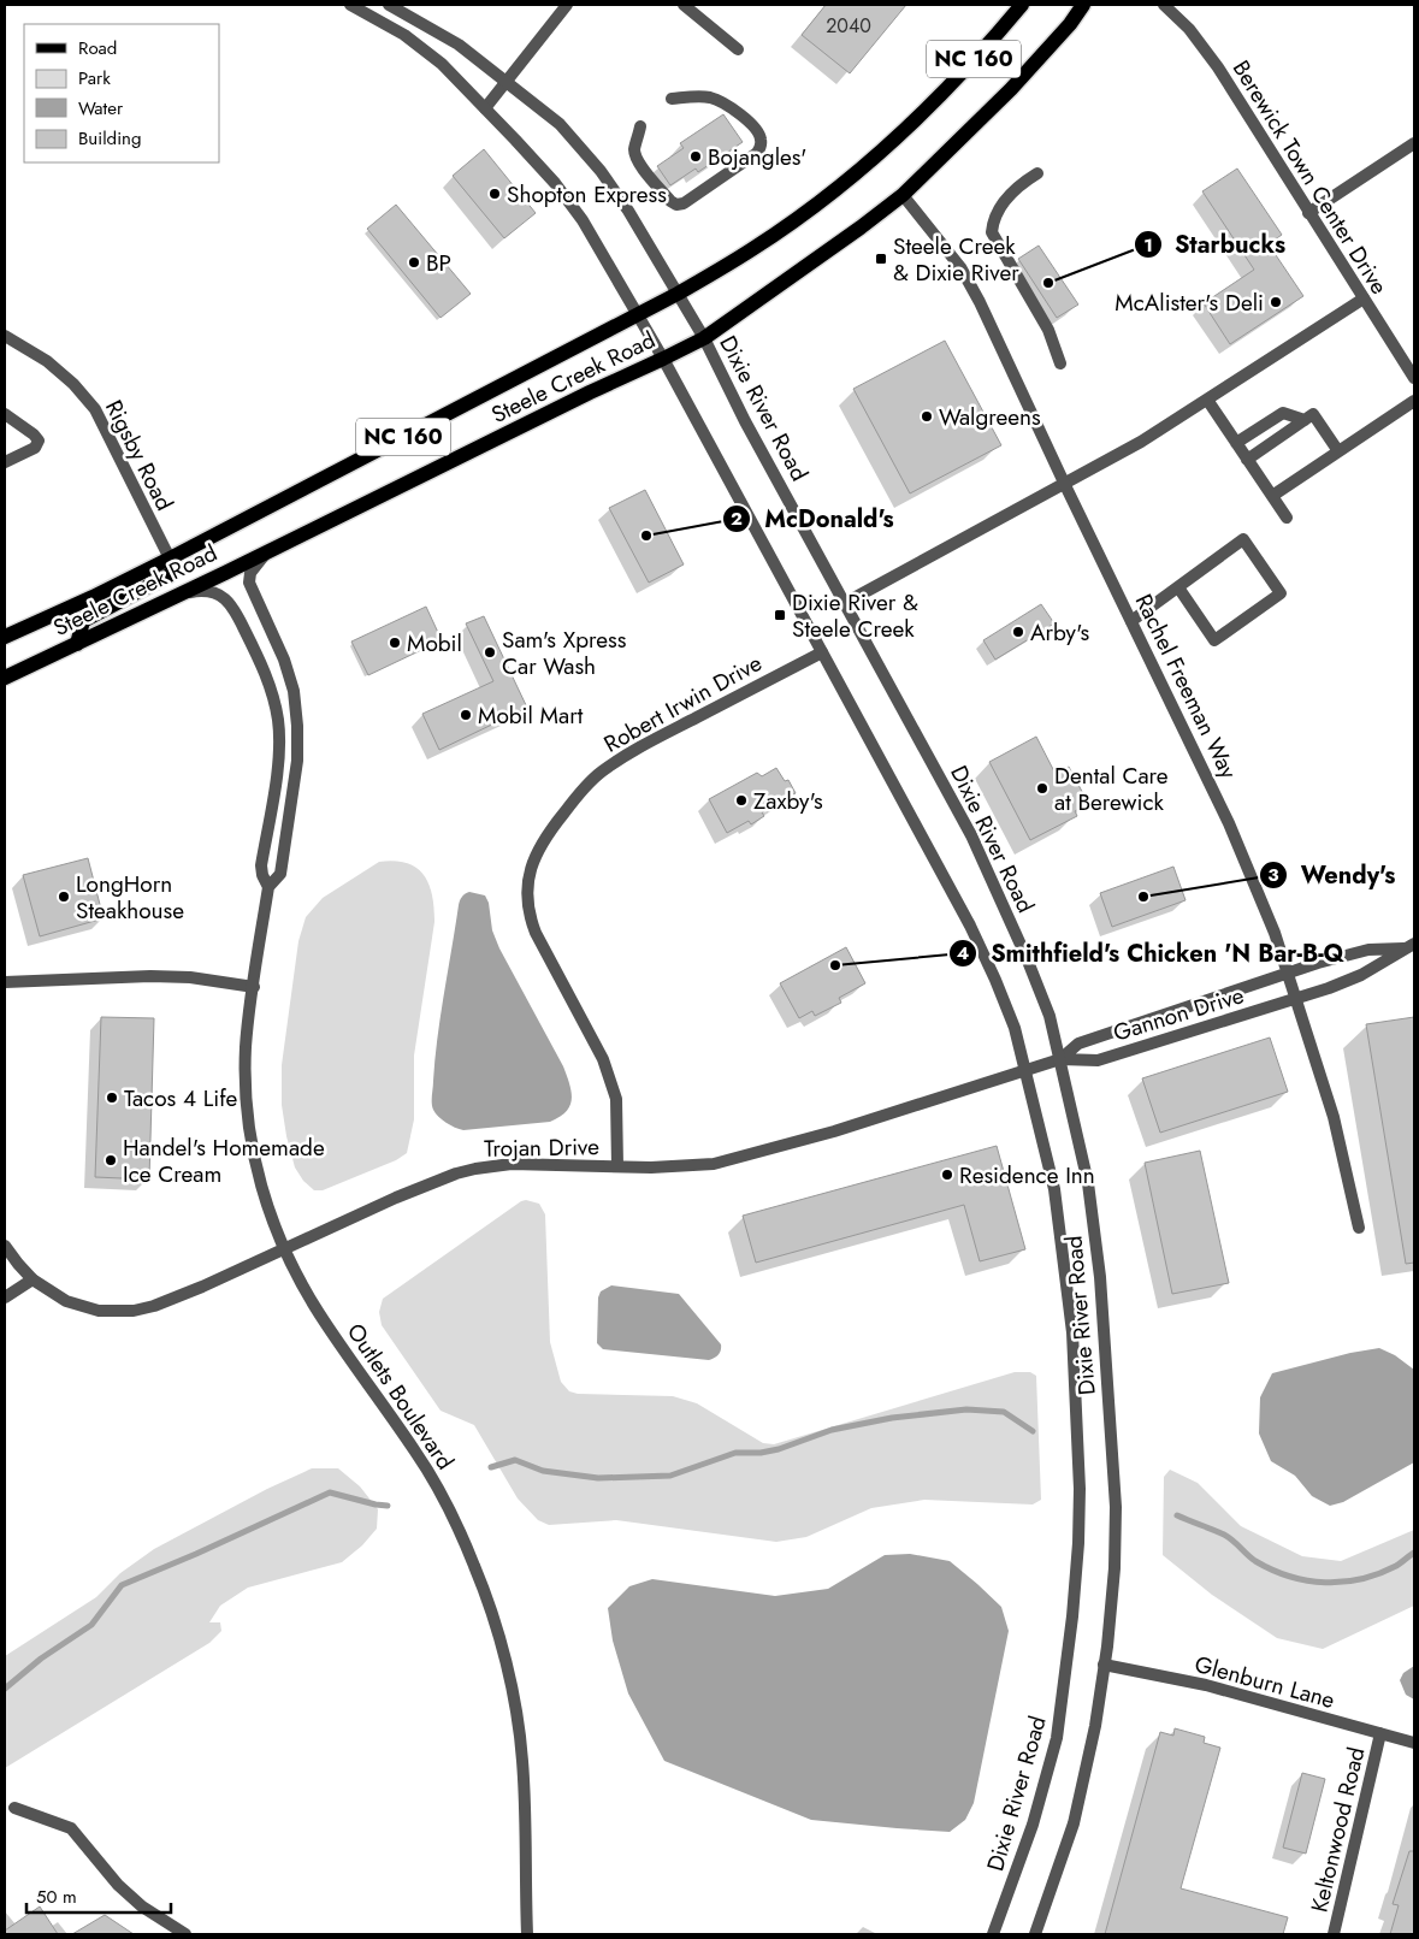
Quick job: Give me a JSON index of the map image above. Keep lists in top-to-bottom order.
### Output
{
  "streets": {
    "main road": ["NC 160", "Steele Creek Road"],
    "street": [
      "Berewick Town Center Drive",
      "Dixie River Road",
      "Rigsby Road",
      "Rachel Freeman Way",
      "Robert Irwin Drive",
      "Gannon Drive",
      "Trojan Drive",
      "Outlets Boulevard",
      "Glenburn Lane",
      "Keltonwood Road"
    ]
  },
  "crossings": [
    ["Steele Creek Road", "Dixie River Road"],
    ["Steele Creek Road", "Rigsby Road"],
    ["Steele Creek Road", "Rachel Freeman Way"],
    ["Steele Creek Road", "Outlets Boulevard"],
    ["Dixie River Road", "Robert Irwin Drive"],
    ["Dixie River Road", "Gannon Drive"],
    ["Dixie River Road", "Trojan Drive"],
    ["Dixie River Road", "Glenburn Lane"],
    ["Rachel Freeman Way", "Gannon Drive"],
    ["Robert Irwin Drive", "Trojan Drive"],
    ["Gannon Drive", "Trojan Drive"],
    ["Trojan Drive", "Outlets Boulevard"],
    ["Glenburn Lane", "Keltonwood Road"]
  ],
  "places": {
    "other": [
      "Bojangles'",
      "Shopton Express",
      "BP",
      "Starbucks",
      "McAlister's Deli",
      "Walgreens",
      "McDonald's",
      "Arby's",
      "Mobil",
      "Sam's Xpress Car Wash",
      "Mobil Mart",
      "Dental Care at Berewick",
      "Zaxby's",
      "LongHorn Steakhouse",
      "Wendy's",
      "Smithfield's Chicken 'N Bar-B-Q",
      "Tacos 4 Life",
      "Handel's Homemade Ice Cream",
      "Residence Inn"
    ],
    "transit": ["Steele Creek & Dixie River", "Dixie River & Steele Creek"]
  },
  "house_numbers": ["2040"],
  "legend": [
    "Road",
    "Park",
    "Water",
    "Building"
  ],
  "scale_bar": "50 m"
}
